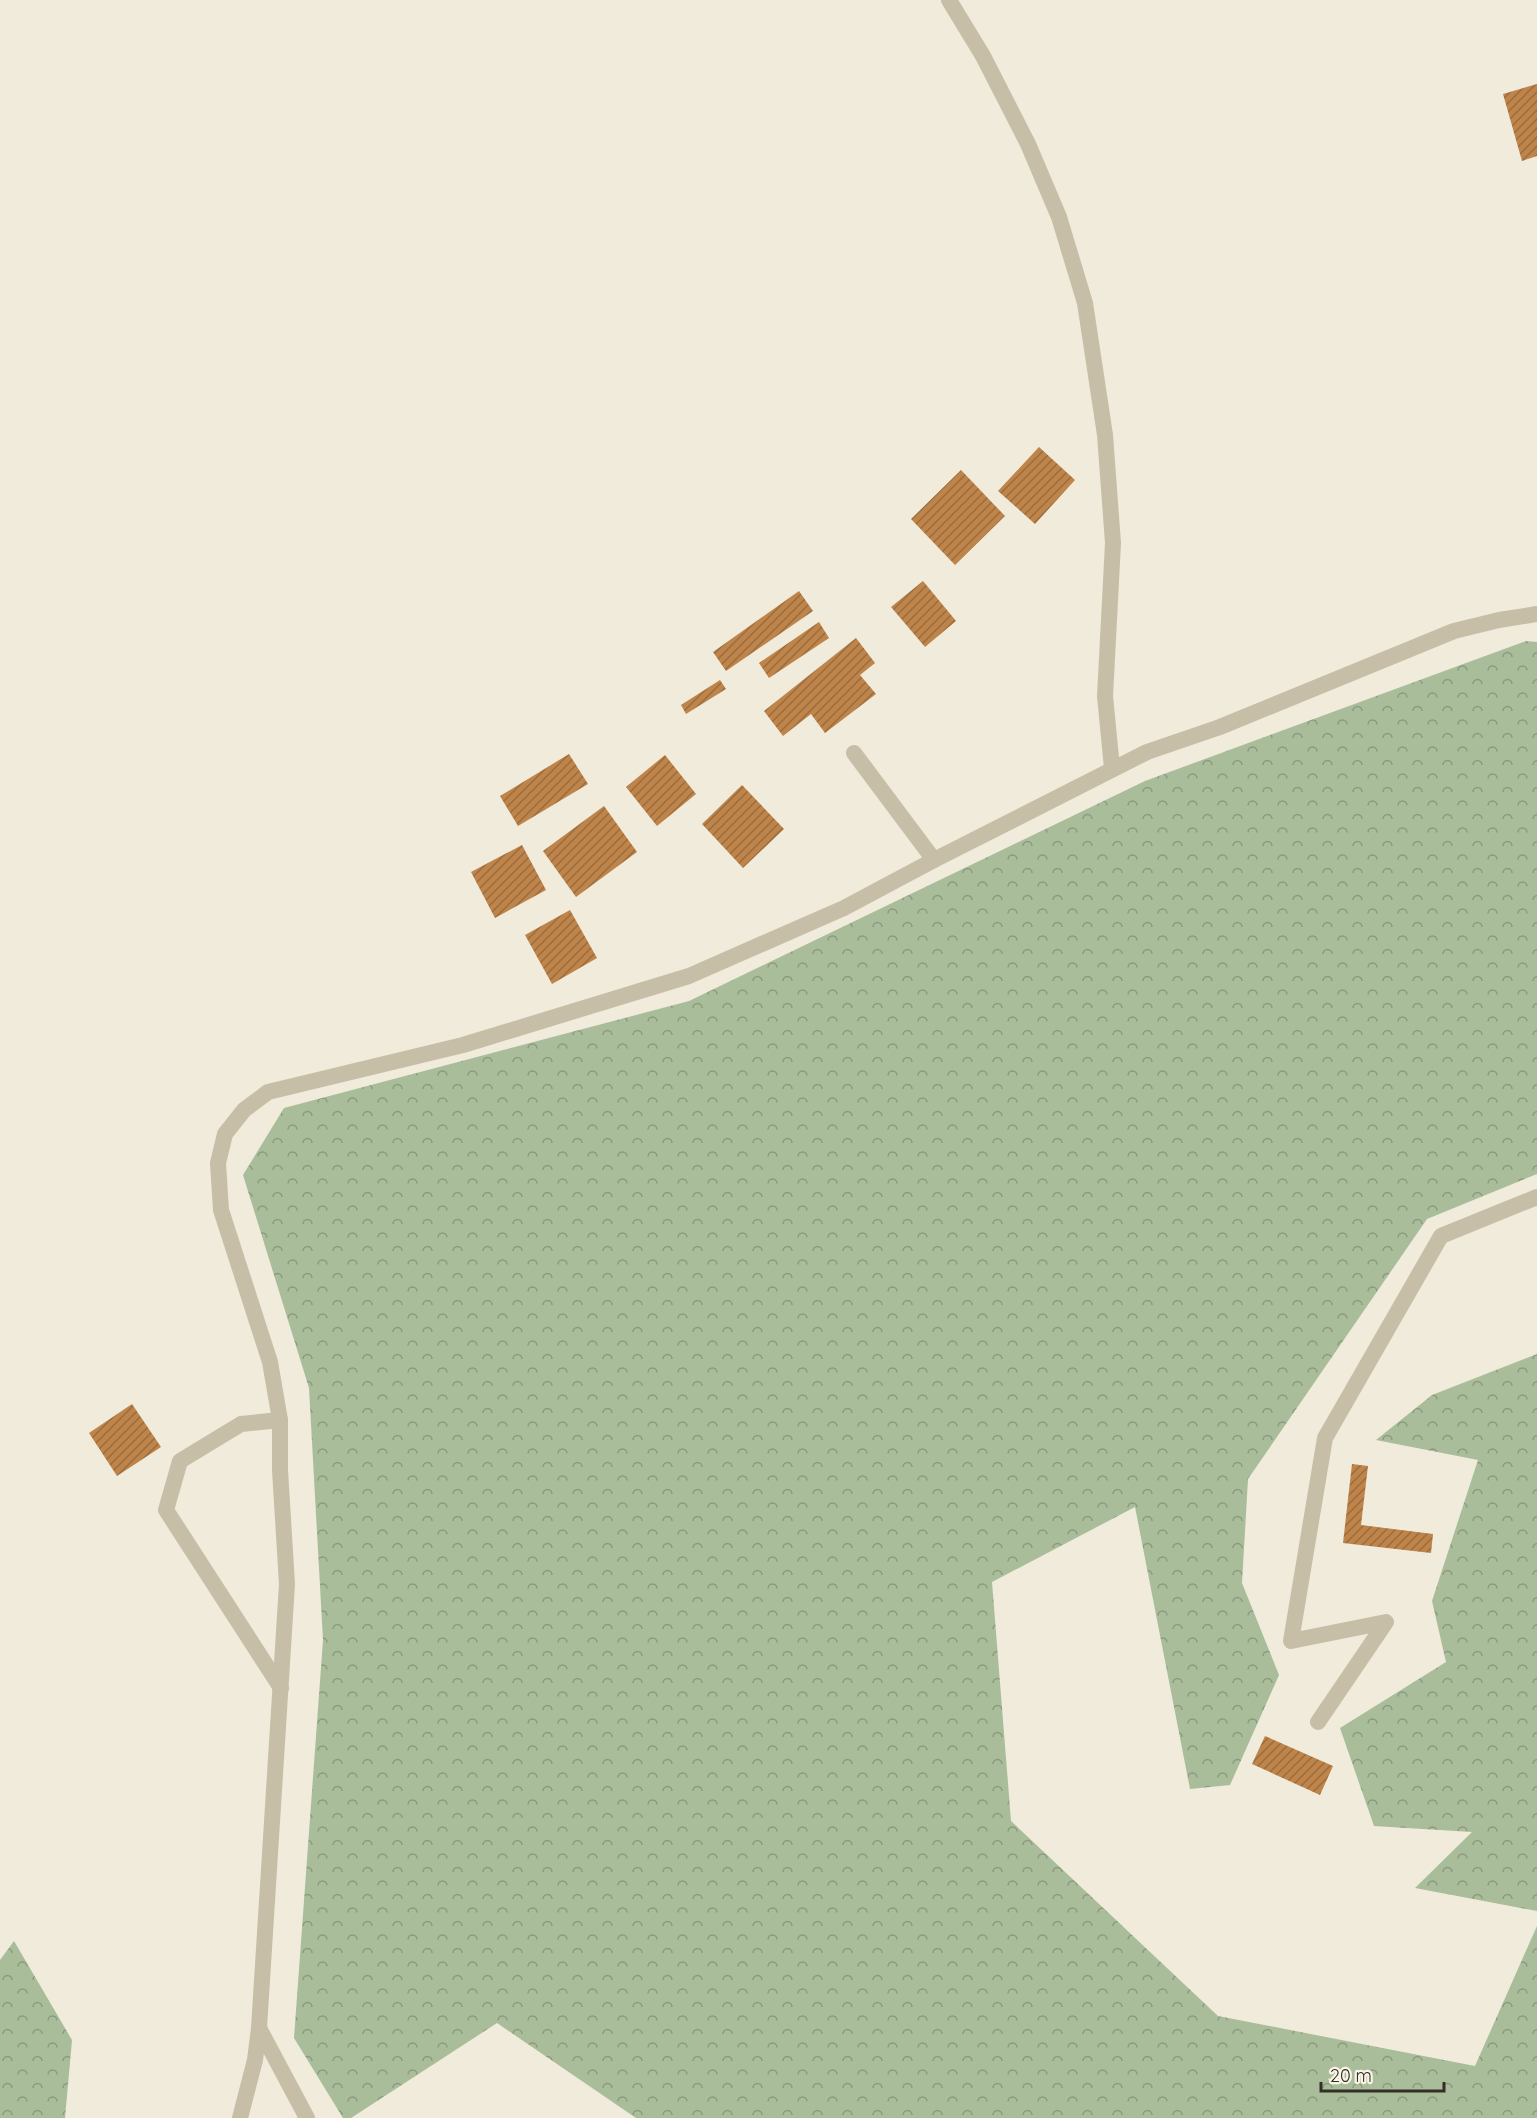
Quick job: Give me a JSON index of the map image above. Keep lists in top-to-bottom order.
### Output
{
  "scale_bar": "20 m"
}
